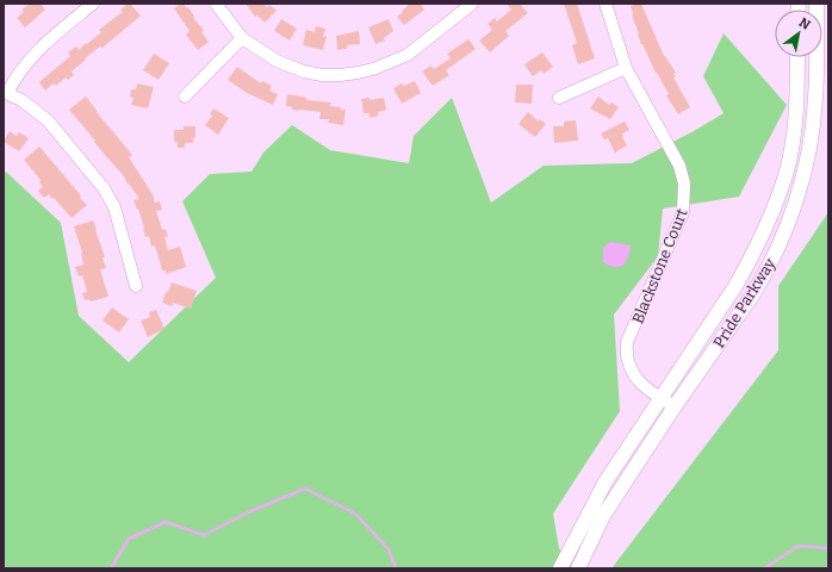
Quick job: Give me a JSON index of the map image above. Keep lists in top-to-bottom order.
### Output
{
  "streets": {
    "main road": ["Pride Parkway"],
    "street": ["Blackstone Court"]
  },
  "crossings": [
    ["Blackstone Court", "Pride Parkway"]
  ],
  "north": "top right"
}
